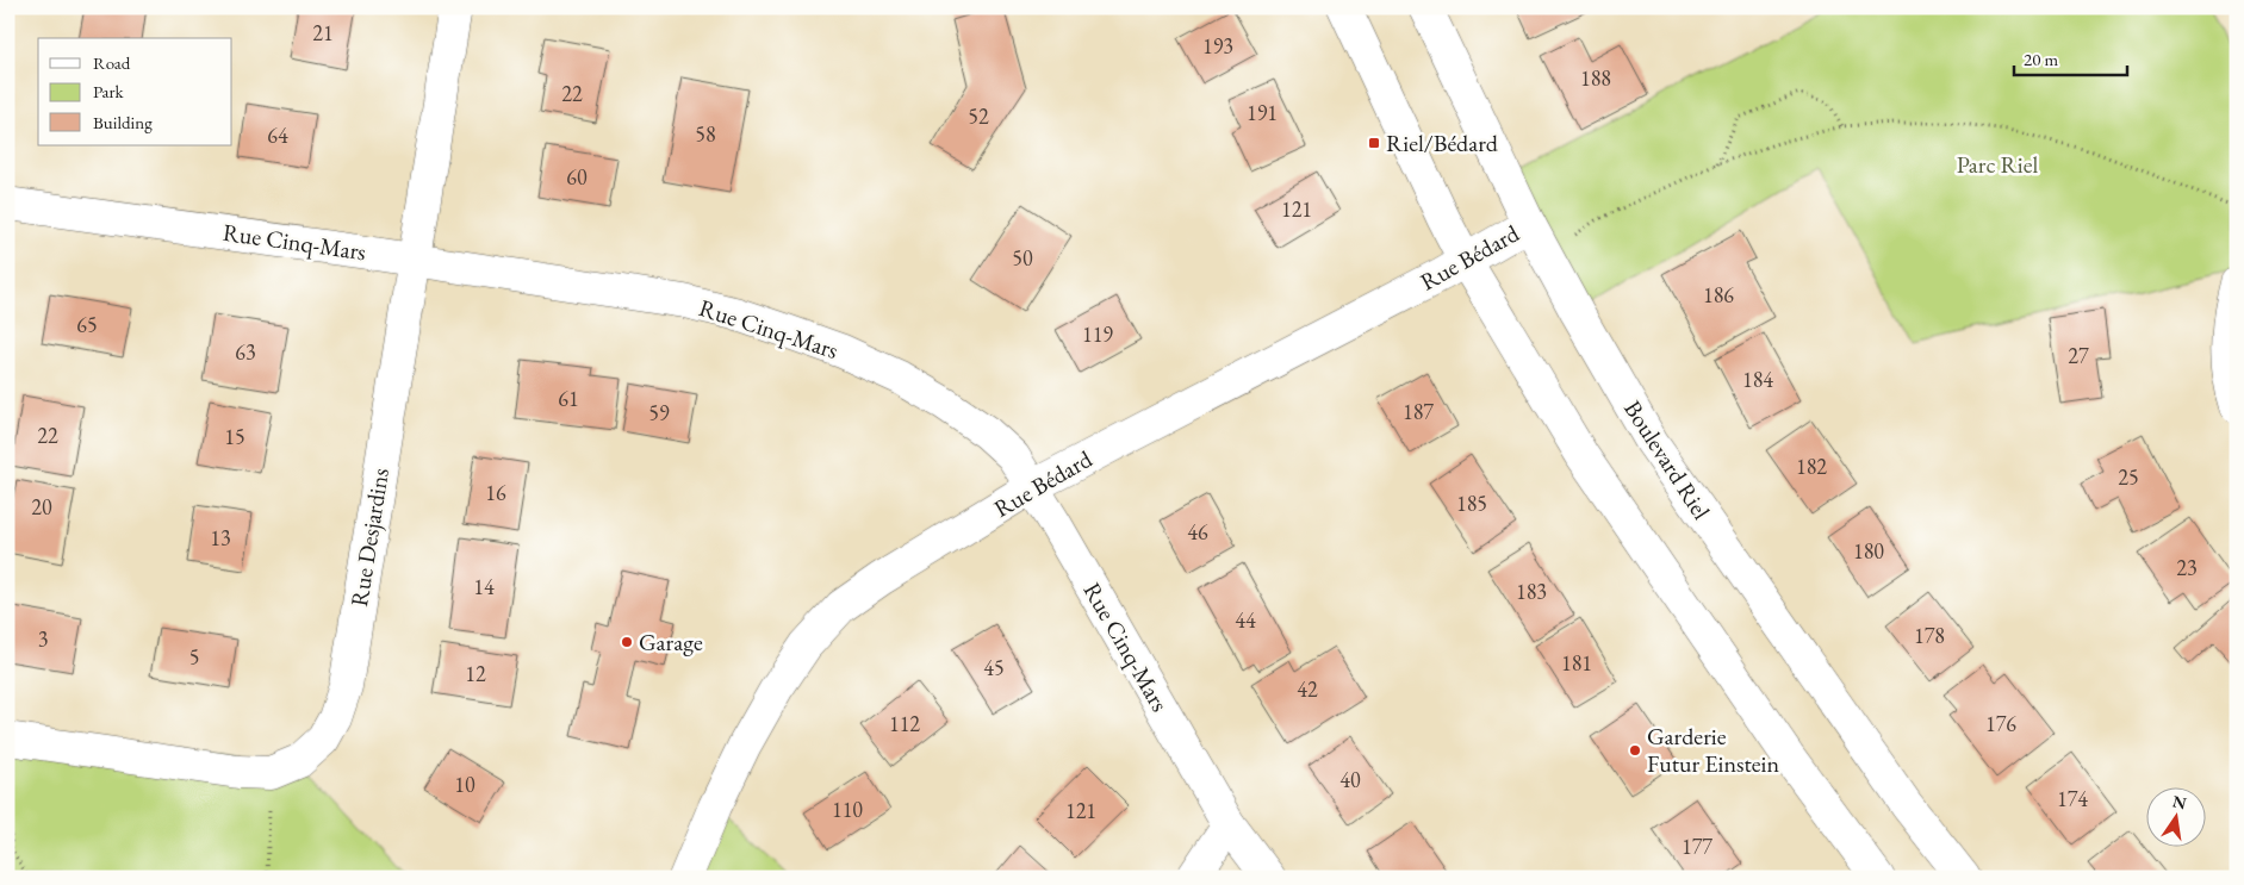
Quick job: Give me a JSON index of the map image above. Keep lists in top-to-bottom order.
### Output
{
  "streets": {
    "street": [
      "Rue Cinq-Mars",
      "Rue Bédard",
      "Boulevard Riel",
      "Rue Desjardins"
    ]
  },
  "crossings": [
    ["Rue Cinq-Mars", "Rue Bédard"],
    ["Rue Cinq-Mars", "Rue Desjardins"],
    ["Rue Bédard", "Boulevard Riel"]
  ],
  "parks": ["Parc Riel"],
  "places": {
    "transit": ["Riel/Bédard"],
    "other": ["Garage", "Garderie Futur Einstein"]
  },
  "house_numbers": [
    "21",
    "193",
    "188",
    "22",
    "191",
    "52",
    "58",
    "64",
    "60",
    "121",
    "50",
    "186",
    "65",
    "119",
    "63",
    "27",
    "184",
    "61",
    "187",
    "59",
    "22",
    "15",
    "182",
    "25",
    "16",
    "185",
    "20",
    "46",
    "13",
    "180",
    "23",
    "14",
    "183",
    "44",
    "178",
    "3",
    "5",
    "181",
    "45",
    "12",
    "42",
    "112",
    "176",
    "40",
    "10",
    "174",
    "110",
    "121",
    "177"
  ],
  "legend": ["Road", "Park", "Building"],
  "scale_bar": "20 m",
  "north": "top"
}
